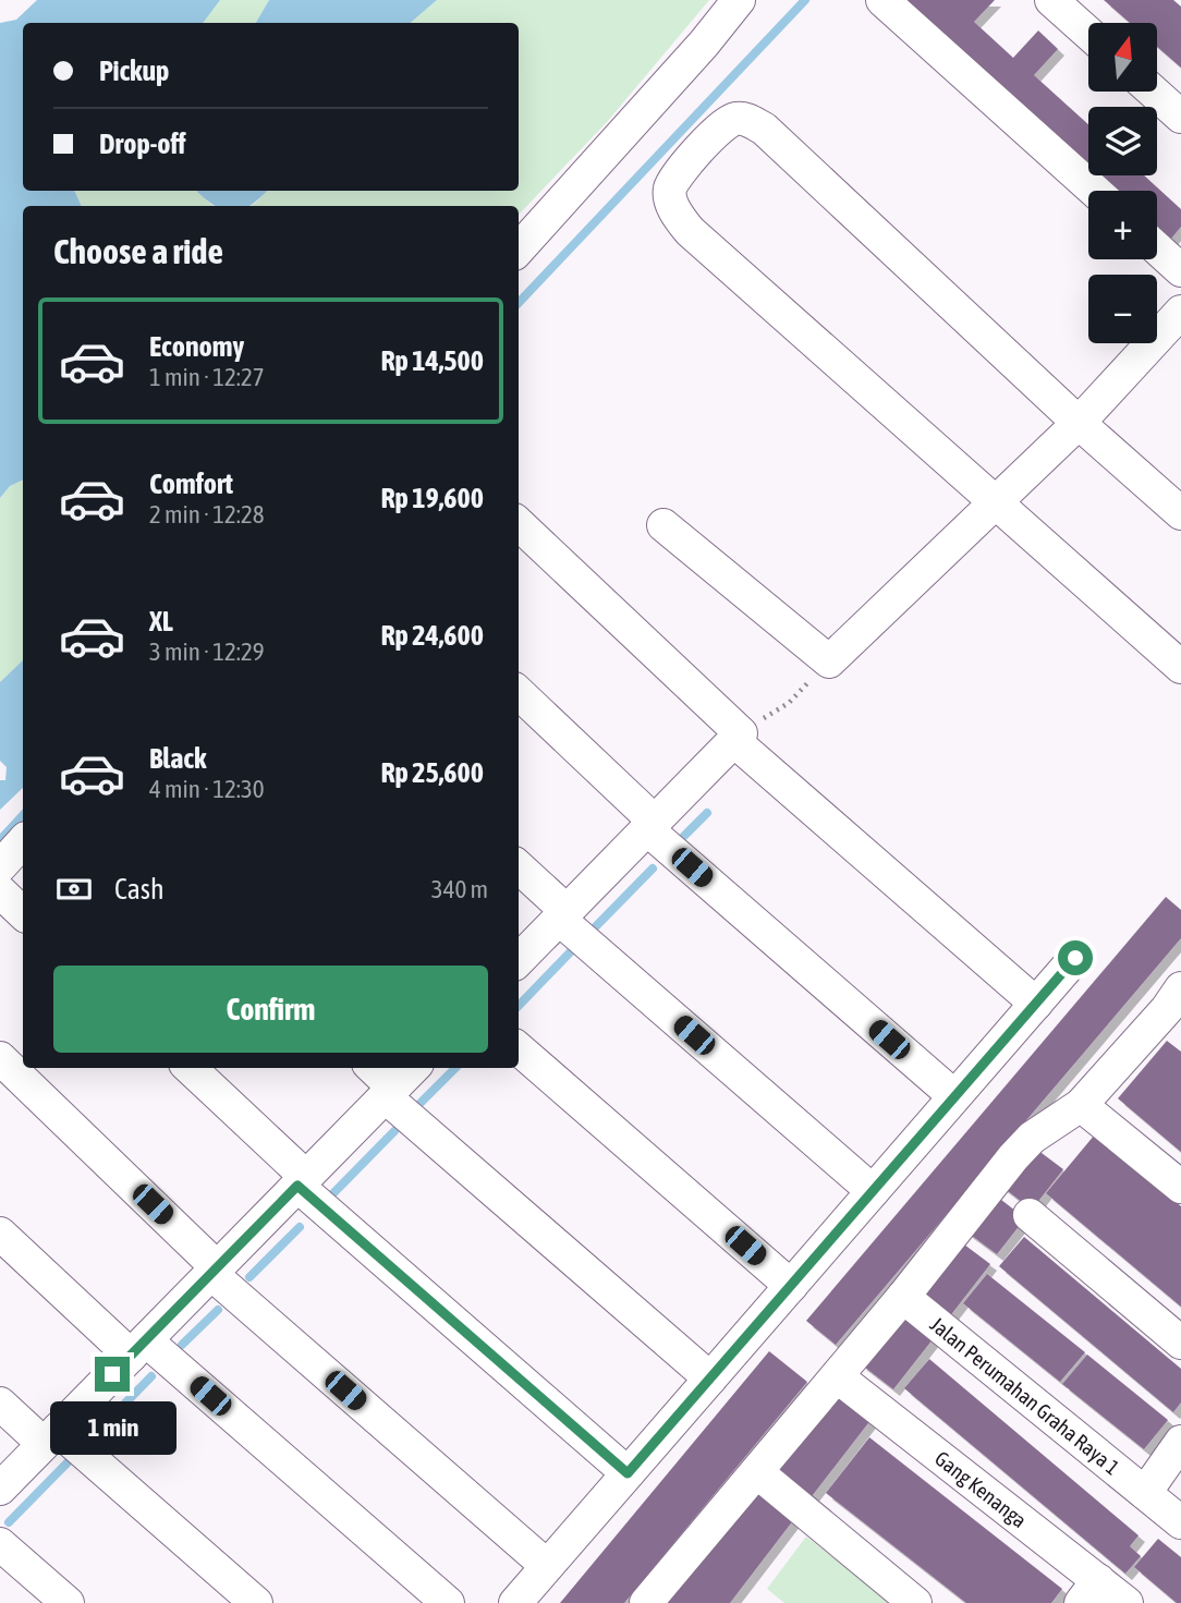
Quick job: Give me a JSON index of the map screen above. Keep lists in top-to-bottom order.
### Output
{
  "streets": {
    "street": ["Jalan Perumahan Graha Raya 1", "Gang Kenanga"]
  },
  "north": "top",
  "page": {
    "map_buttons": ["+", "−"],
    "banner": ["Pickup", "Drop-off"],
    "heading": "Choose a ride",
    "list": [
      {
        "name": "Economy",
        "note": "1 min · 12:27",
        "value": "Rp 14,500"
      },
      {
        "name": "Comfort",
        "note": "2 min · 12:28",
        "value": "Rp 19,600"
      },
      {
        "name": "XL",
        "note": "3 min · 12:29",
        "value": "Rp 24,600"
      },
      {
        "name": "Black",
        "note": "4 min · 12:30",
        "value": "Rp 25,600"
      }
    ],
    "pay": ["Cash", "340 m"],
    "buttons": "Confirm",
    "bubble": "1 min"
  }
}
